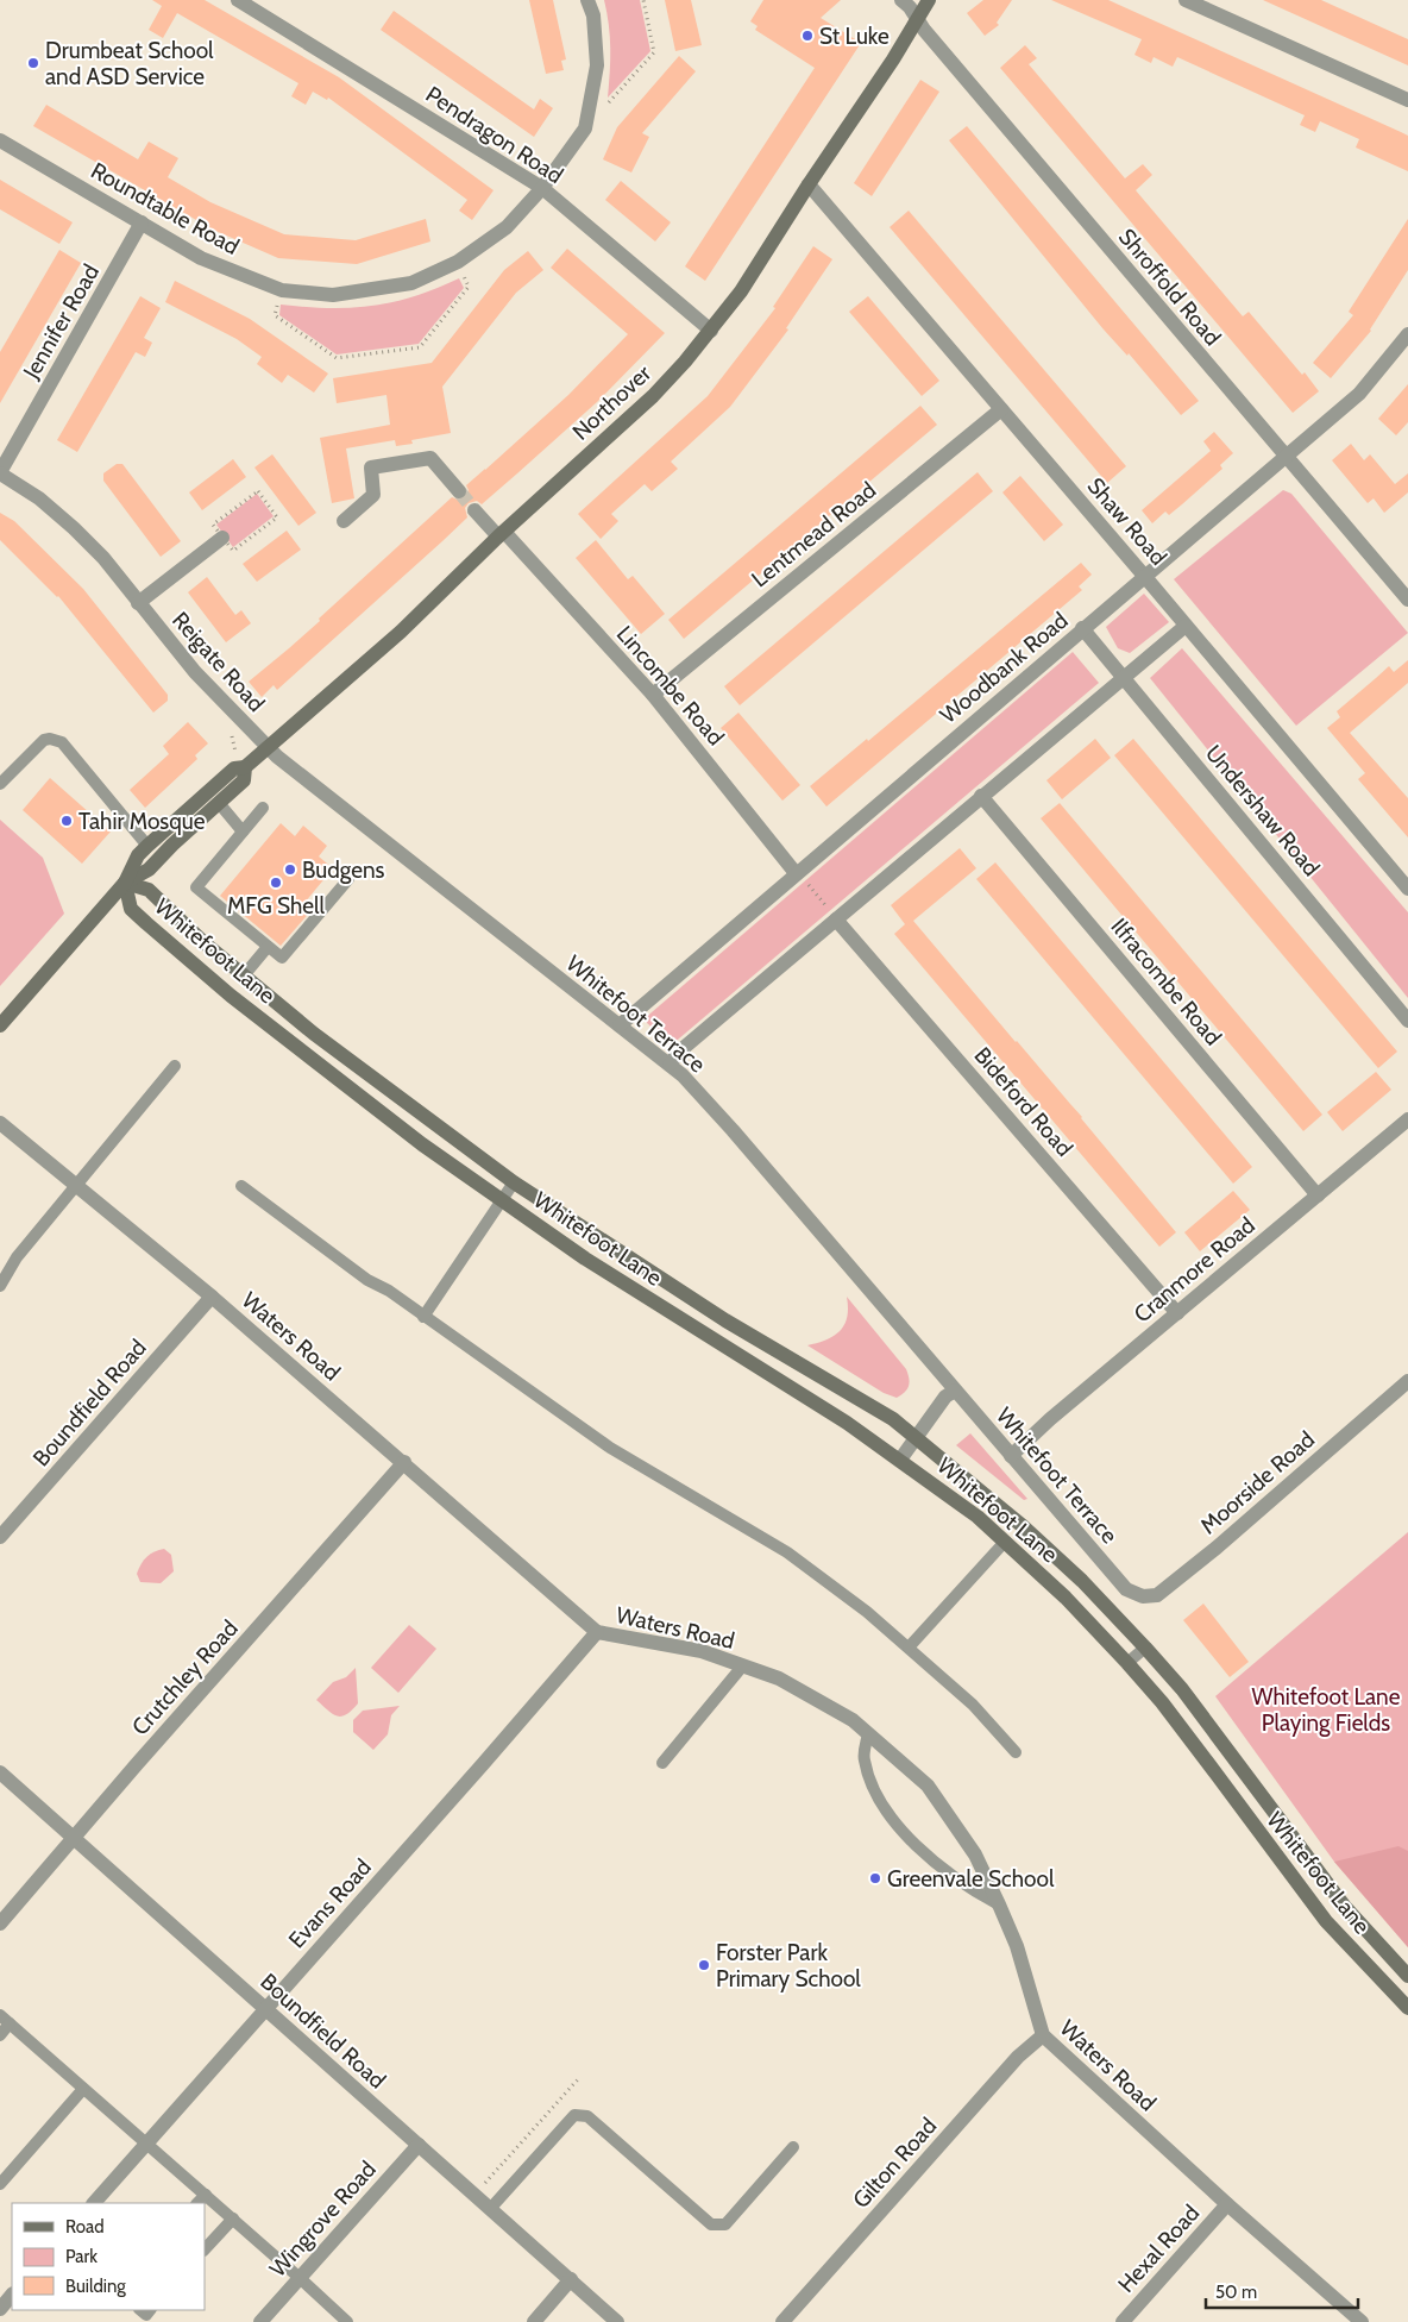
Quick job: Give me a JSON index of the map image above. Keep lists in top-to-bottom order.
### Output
{
  "streets": {
    "street": [
      "Pendragon Road",
      "Roundtable Road",
      "Shroffold Road",
      "Jennifer Road",
      "Northover",
      "Shaw Road",
      "Lentmead Road",
      "Reigate Road",
      "Woodbank Road",
      "Lincombe Road",
      "Undershaw Road",
      "Whitefoot Lane",
      "Ilfracombe Road",
      "Whitefoot Terrace",
      "Bideford Road",
      "Cranmore Road",
      "Waters Road",
      "Boundfield Road",
      "Moorside Road",
      "Crutchley Road",
      "Evans Road",
      "Gilton Road",
      "Wingrove Road",
      "Hexal Road"
    ]
  },
  "crossings": [
    ["Pendragon Road", "Roundtable Road"],
    ["Pendragon Road", "Northover"],
    ["Roundtable Road", "Jennifer Road"],
    ["Shroffold Road", "Northover"],
    ["Shroffold Road", "Woodbank Road"],
    ["Jennifer Road", "Reigate Road"],
    ["Northover", "Shaw Road"],
    ["Northover", "Reigate Road"],
    ["Northover", "Lincombe Road"],
    ["Northover", "Whitefoot Lane"],
    ["Northover", "Whitefoot Terrace"],
    ["Shaw Road", "Lentmead Road"],
    ["Shaw Road", "Woodbank Road"],
    ["Lentmead Road", "Lincombe Road"],
    ["Reigate Road", "Whitefoot Terrace"],
    ["Woodbank Road", "Lincombe Road"],
    ["Woodbank Road", "Undershaw Road"],
    ["Woodbank Road", "Whitefoot Terrace"],
    ["Ilfracombe Road", "Cranmore Road"],
    ["Whitefoot Terrace", "Cranmore Road"],
    ["Whitefoot Terrace", "Moorside Road"],
    ["Bideford Road", "Cranmore Road"],
    ["Waters Road", "Boundfield Road"],
    ["Waters Road", "Crutchley Road"],
    ["Waters Road", "Evans Road"],
    ["Waters Road", "Gilton Road"],
    ["Waters Road", "Hexal Road"],
    ["Boundfield Road", "Crutchley Road"],
    ["Boundfield Road", "Evans Road"],
    ["Boundfield Road", "Wingrove Road"]
  ],
  "parks": ["Whitefoot Lane Playing Fields"],
  "places": [
    "St Luke",
    "Drumbeat School and ASD Service",
    "Tahir Mosque",
    "Budgens",
    "MFG Shell",
    "Greenvale School",
    "Forster Park Primary School"
  ],
  "legend": ["Road", "Park", "Building"],
  "scale_bar": "50 m"
}
